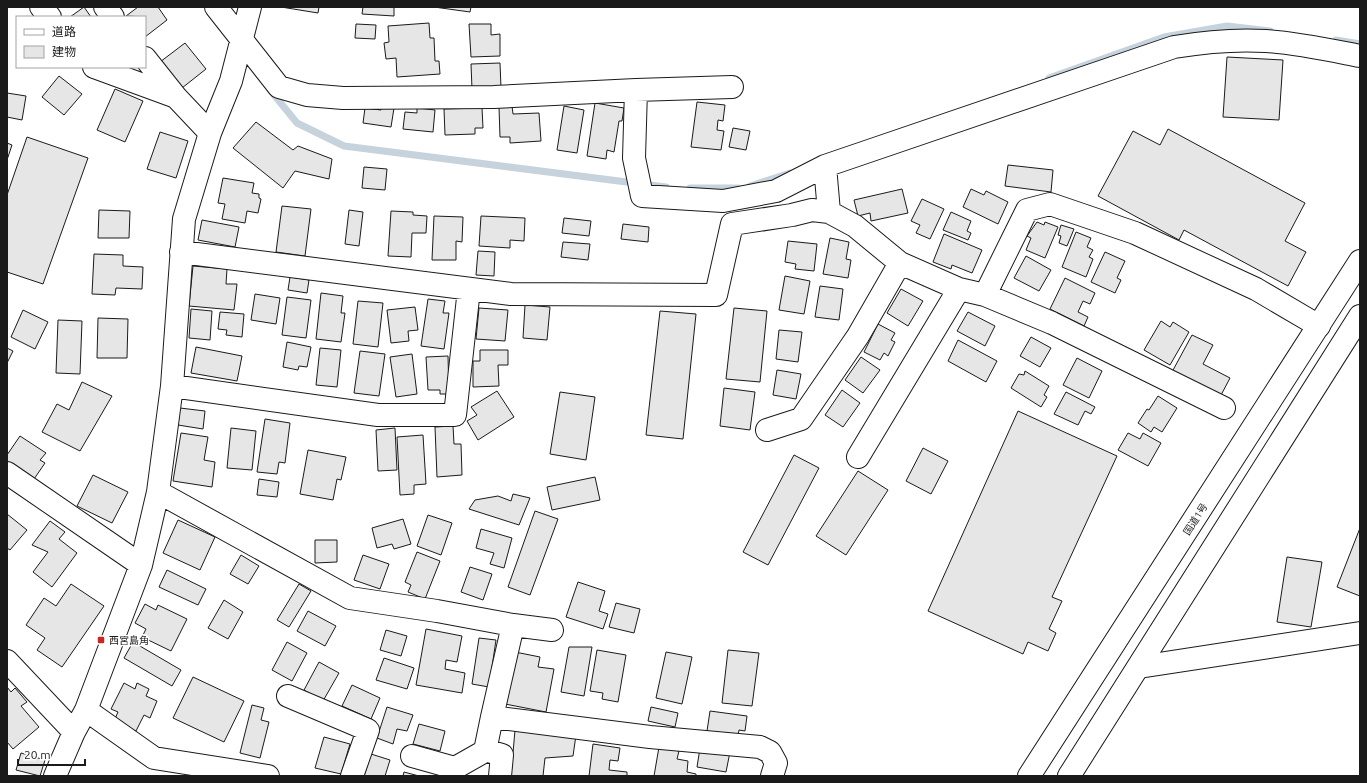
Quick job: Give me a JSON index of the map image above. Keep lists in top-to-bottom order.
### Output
{
  "streets": {
    "main road": ["国道1号"]
  },
  "places": {
    "transit": ["西宮島角"]
  },
  "legend": ["道路", "建物"],
  "scale_bar": "20 m"
}
